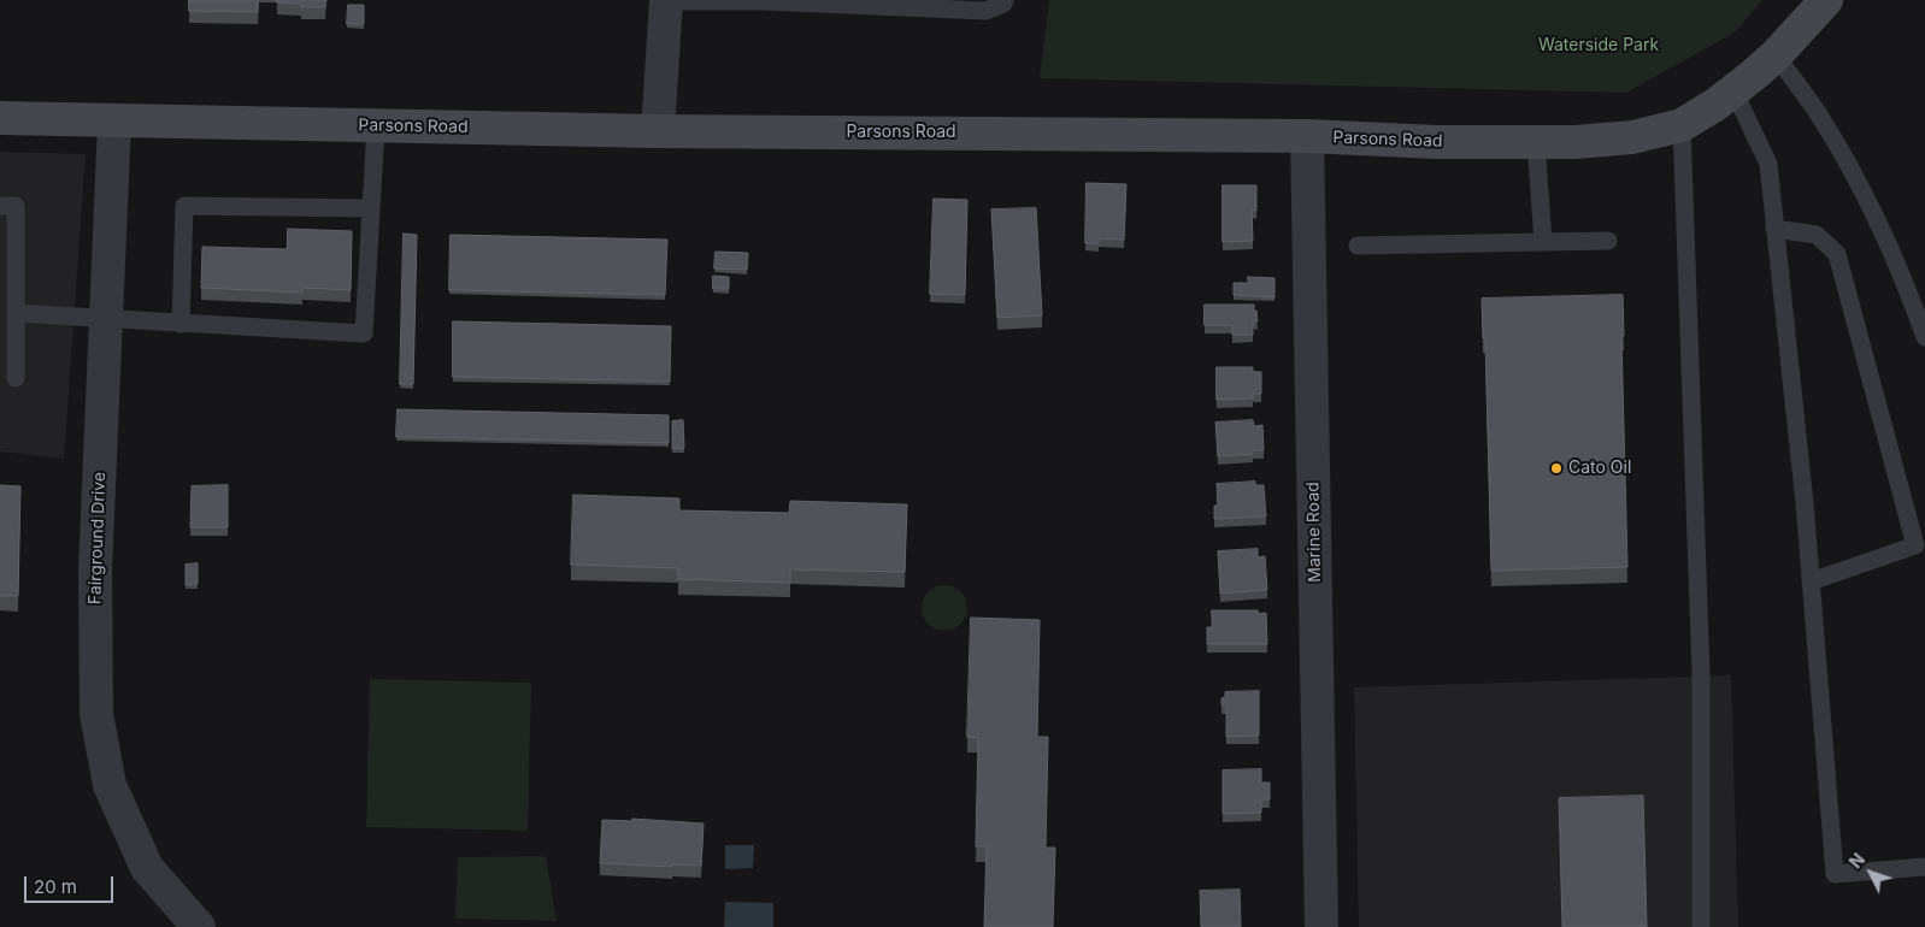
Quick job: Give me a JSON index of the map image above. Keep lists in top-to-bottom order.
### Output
{
  "streets": {
    "street": ["Parsons Road", "Marine Road", "Fairground Drive"]
  },
  "crossings": [
    ["Parsons Road", "Marine Road"],
    ["Parsons Road", "Fairground Drive"]
  ],
  "parks": ["Waterside Park"],
  "places": ["Cato Oil"],
  "scale_bar": "20 m",
  "north": "top left"
}
